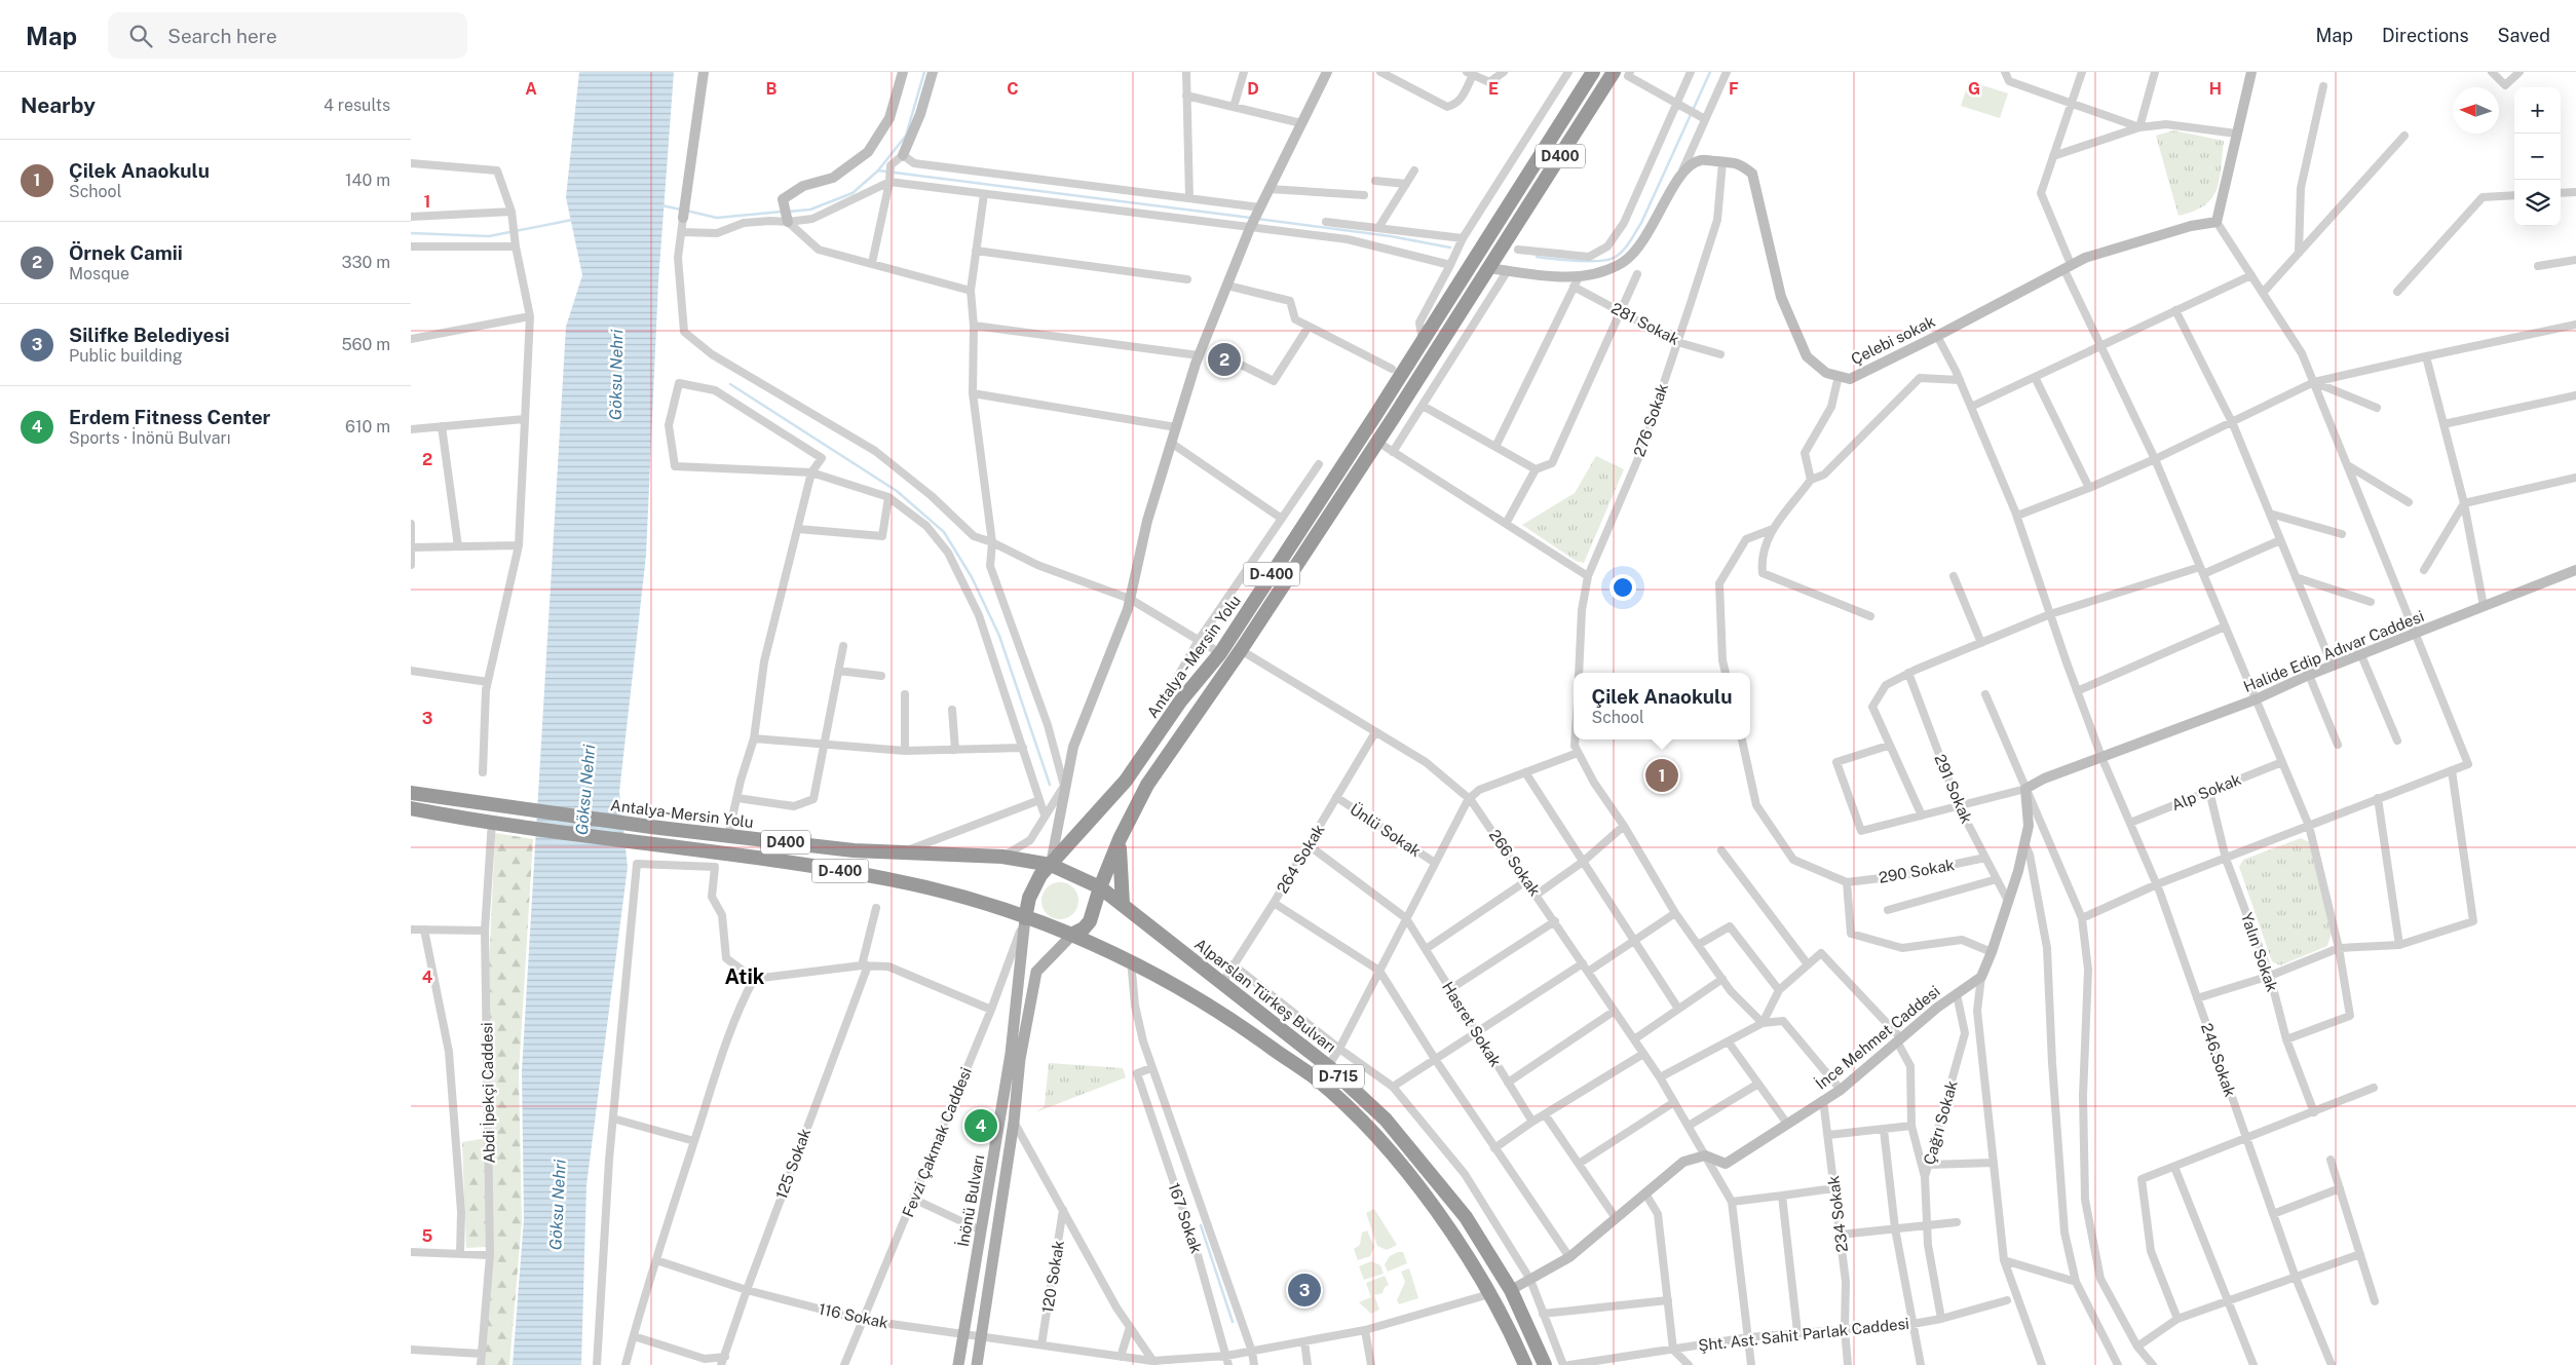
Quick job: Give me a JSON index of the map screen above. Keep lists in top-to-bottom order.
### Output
{
  "streets": {
    "highway": [
      "D400",
      "D-400",
      "Antalya - Mersin Yolu",
      "Antalya-Mersin Yolu",
      "Alparslan Türkeş Bulvarı",
      "D-715"
    ],
    "main road": ["İnönü Bulvarı"],
    "street": [
      "281 Sokak",
      "Çelebi sokak",
      "276 Sokak",
      "Halide Edip Adıvar Caddesi",
      "291 Sokak",
      "Alp Sokak",
      "Ünlü Sokak",
      "264 Sokak",
      "266 Sokak",
      "290 Sokak",
      "Yalın Sokak",
      "Hasret Sokak",
      "İnce Mehmet Caddesi",
      "246.Sokak",
      "Abdi İpekçi Caddesi",
      "Çağrı Sokak",
      "Fevzi Çakmak Caddesi",
      "125 Sokak",
      "234 Sokak",
      "167 Sokak",
      "120 Sokak",
      "116 Sokak",
      "Şht. Ast. Sahit Parlak Caddesi"
    ]
  },
  "crossings": [
    ["D400", "Antalya - Mersin Yolu"],
    ["281 Sokak", "276 Sokak"],
    ["Çelebi sokak", "276 Sokak"],
    ["Çelebi sokak", "246.Sokak"],
    ["D-400", "Antalya - Mersin Yolu"],
    ["D-400", "Alparslan Türkeş Bulvarı"],
    ["D-400", "D-715"],
    ["D-400", "Abdi İpekçi Caddesi"],
    ["D-400", "Fevzi Çakmak Caddesi"],
    ["D-400", "İnönü Bulvarı"],
    ["Halide Edip Adıvar Caddesi", "246.Sokak"],
    ["Antalya - Mersin Yolu", "266 Sokak"],
    ["Antalya - Mersin Yolu", "Alparslan Türkeş Bulvarı"],
    ["Antalya - Mersin Yolu", "D-715"],
    ["Antalya - Mersin Yolu", "Fevzi Çakmak Caddesi"],
    ["Antalya - Mersin Yolu", "İnönü Bulvarı"],
    ["291 Sokak", "290 Sokak"],
    ["Alp Sokak", "Yalın Sokak"],
    ["Alp Sokak", "246.Sokak"],
    ["Ünlü Sokak", "264 Sokak"],
    ["264 Sokak", "266 Sokak"],
    ["264 Sokak", "Alparslan Türkeş Bulvarı"],
    ["264 Sokak", "Hasret Sokak"],
    ["266 Sokak", "İnce Mehmet Caddesi"],
    ["Alparslan Türkeş Bulvarı", "İnce Mehmet Caddesi"],
    ["Alparslan Türkeş Bulvarı", "D-715"],
    ["Alparslan Türkeş Bulvarı", "Fevzi Çakmak Caddesi"],
    ["Alparslan Türkeş Bulvarı", "İnönü Bulvarı"],
    ["İnce Mehmet Caddesi", "Çağrı Sokak"],
    ["İnce Mehmet Caddesi", "234 Sokak"],
    ["D-715", "Fevzi Çakmak Caddesi"],
    ["D-715", "İnönü Bulvarı"],
    ["D-715", "116 Sokak"],
    ["Çağrı Sokak", "234 Sokak"],
    ["Fevzi Çakmak Caddesi", "İnönü Bulvarı"],
    ["Fevzi Çakmak Caddesi", "116 Sokak"],
    ["125 Sokak", "116 Sokak"],
    ["İnönü Bulvarı", "116 Sokak"],
    ["234 Sokak", "Şht. Ast. Sahit Parlak Caddesi"],
    ["167 Sokak", "116 Sokak"],
    ["120 Sokak", "116 Sokak"]
  ],
  "districts": ["Atik"],
  "water": ["Göksu Nehri"],
  "north": "left",
  "page": {
    "header": "Map",
    "search": "Search here",
    "nav": ["Map", "Directions", "Saved"],
    "heading": ["Nearby", "4 results"],
    "map_buttons": ["+", "−"],
    "list": [
      {
        "mark": "1",
        "name": "Çilek Anaokulu",
        "note": "School",
        "value": "140 m"
      },
      {
        "mark": "2",
        "name": "Örnek Camii",
        "note": "Mosque",
        "value": "330 m"
      },
      {
        "mark": "3",
        "name": "Silifke Belediyesi",
        "note": "Public building",
        "value": "560 m"
      },
      {
        "mark": "4",
        "name": "Erdem Fitness Center",
        "note": "Sports · İnönü Bulvarı",
        "value": "610 m"
      }
    ],
    "pins": [
      "2",
      "1",
      "4",
      "3"
    ],
    "popup": ["Çilek Anaokulu", "School"]
  },
  "grid": {
    "columns": [
      "A",
      "B",
      "C",
      "D",
      "E",
      "F",
      "G",
      "H"
    ],
    "rows": [
      "1",
      "2",
      "3",
      "4",
      "5"
    ]
  }
}
